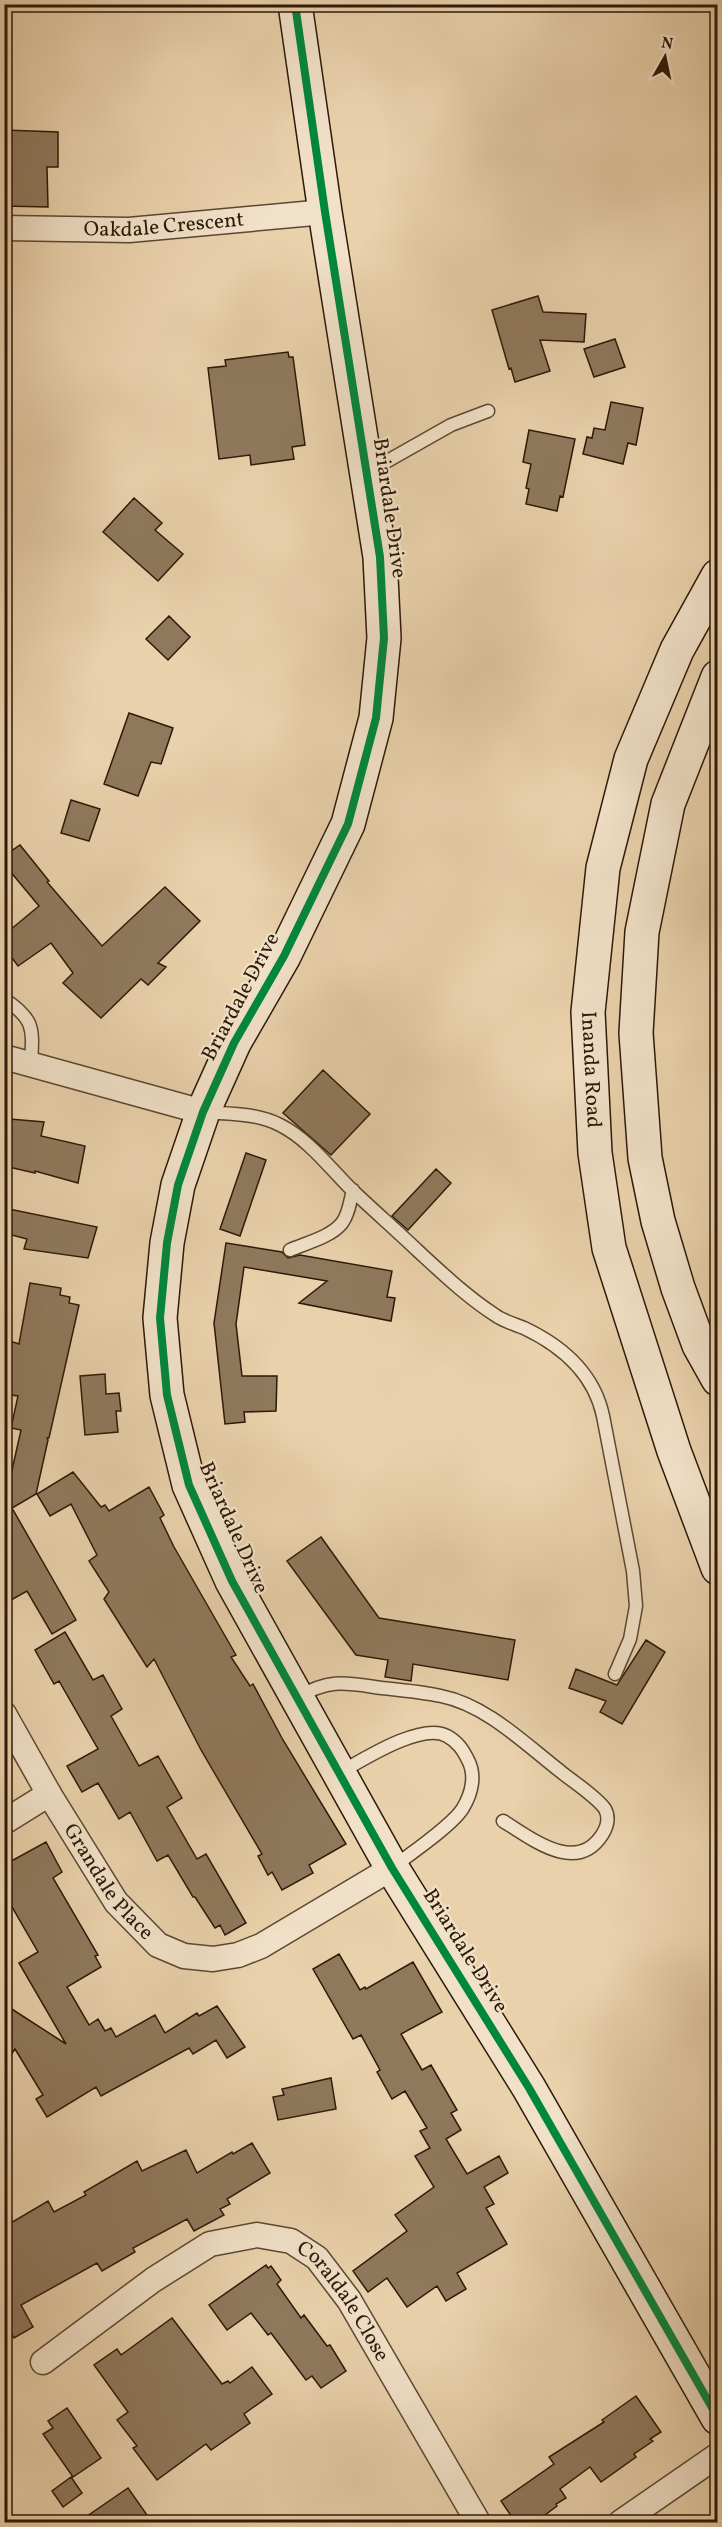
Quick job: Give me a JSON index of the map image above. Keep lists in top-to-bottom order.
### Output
{
  "streets": {
    "street": [
      "Oakdale Crescent",
      "Briardale Drive",
      "Inanda Road",
      "Grandale Place",
      "Coraldale Close"
    ]
  },
  "crossings": [
    ["Oakdale Crescent", "Briardale Drive"],
    ["Briardale Drive", "Grandale Place"]
  ],
  "north": "top"
}
